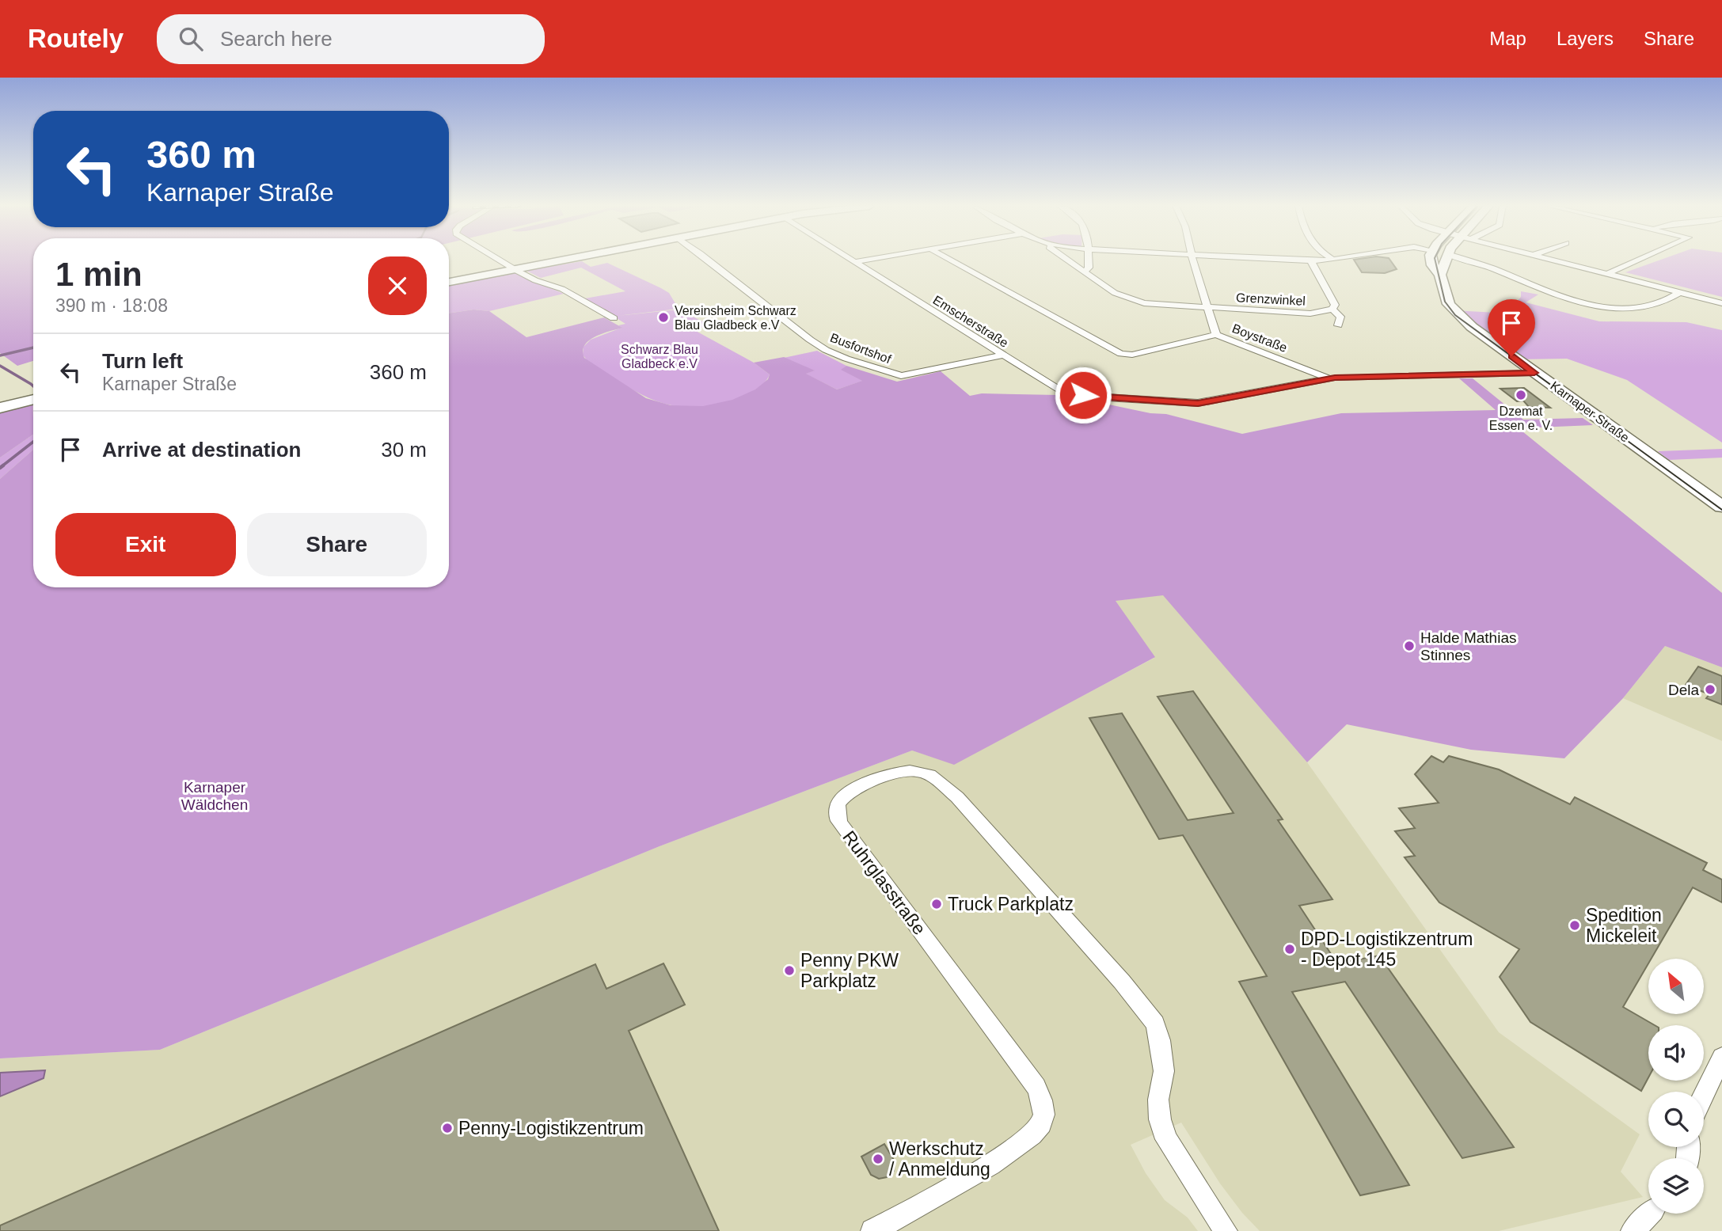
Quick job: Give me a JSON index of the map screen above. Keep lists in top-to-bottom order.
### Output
{
  "streets": {
    "main road": ["Karnaper Straße"],
    "street": [
      "Grenzwinkel",
      "Emscherstraße",
      "Boystraße",
      "Busfortshof",
      "Ruhrglasstraße"
    ]
  },
  "crossings": [
    ["Grenzwinkel", "Boystraße"],
    ["Emscherstraße", "Boystraße"],
    ["Emscherstraße", "Busfortshof"]
  ],
  "parks": ["Schwarz Blau Gladbeck e.V", "Karnaper Wäldchen"],
  "places": [
    "Vereinsheim Schwarz Blau Gladbeck e.V",
    "Dzemat Essen e. V.",
    "Halde Mathias Stinnes",
    "Dela",
    "Truck Parkplatz",
    "Spedition Mickeleit",
    "DPD-Logistikzentrum - Depot 145",
    "Penny PKW Parkplatz",
    "Penny-Logistikzentrum",
    "Werkschutz / Anmeldung"
  ],
  "north": "top left",
  "page": {
    "header": "Routely",
    "search": "Search here",
    "nav": ["Map", "Layers", "Share"],
    "turn": ["360 m", "Karnaper Straße"],
    "heading": ["1 min", "390 m · 18:08"],
    "list": [
      {
        "name": "Turn left",
        "note": "Karnaper Straße",
        "value": "360 m"
      },
      {
        "name": "Arrive at destination",
        "value": "30 m"
      }
    ],
    "buttons": ["Exit", "Share"]
  }
}
